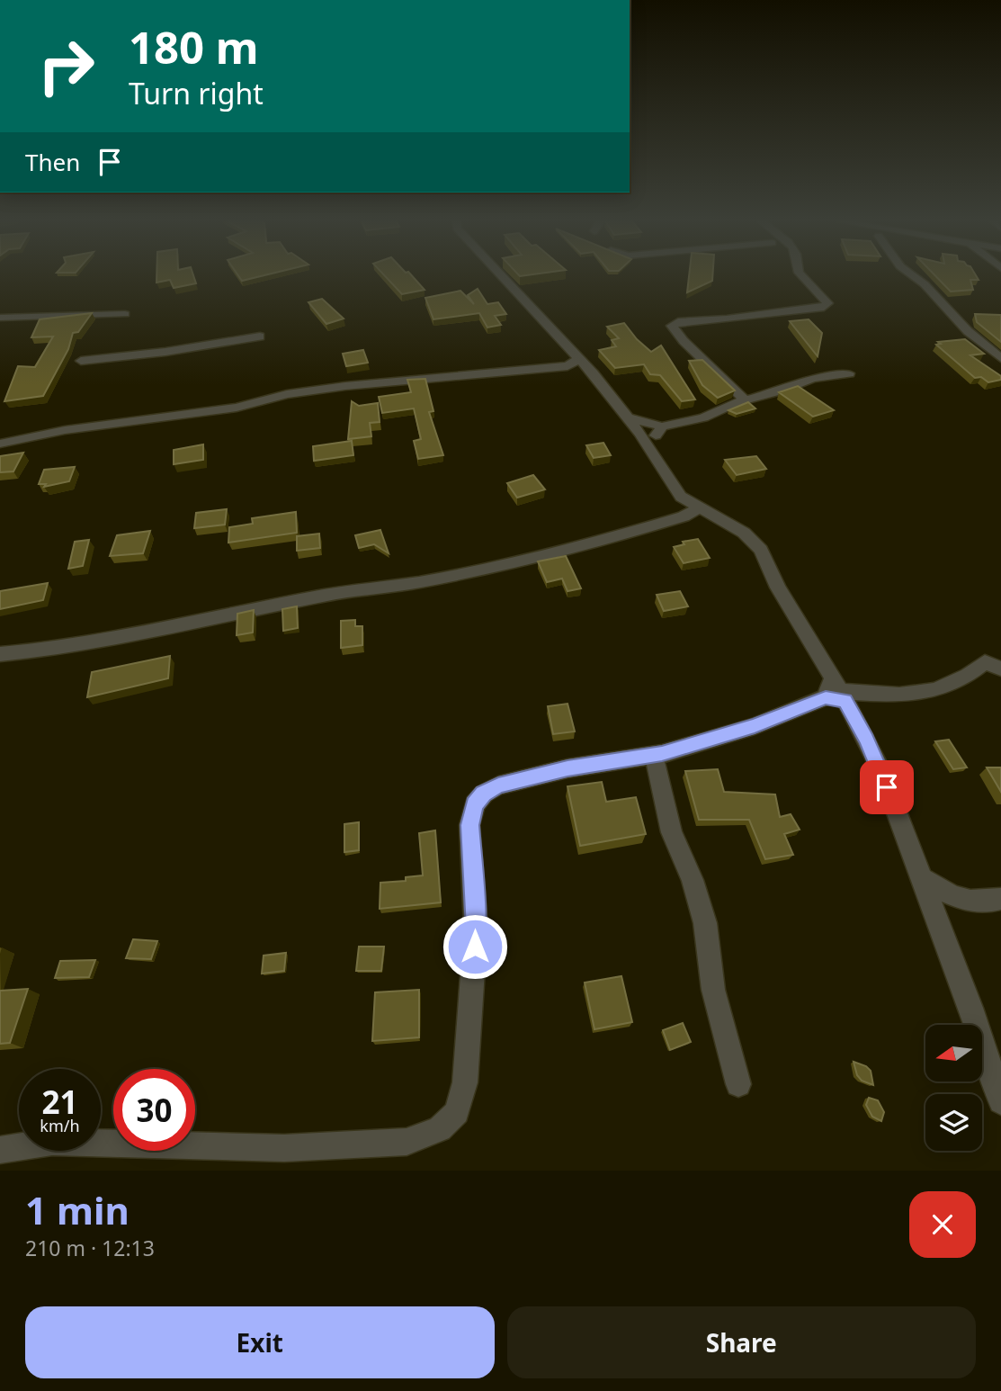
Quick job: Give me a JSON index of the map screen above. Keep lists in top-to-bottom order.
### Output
{
  "north": "left",
  "page": {
    "turn": ["180 m", "Turn right"],
    "then": "Then",
    "speed": "21 km/h",
    "limit": "30",
    "heading": ["1 min", "210 m · 12:13"],
    "buttons": ["Exit", "Share"]
  }
}
